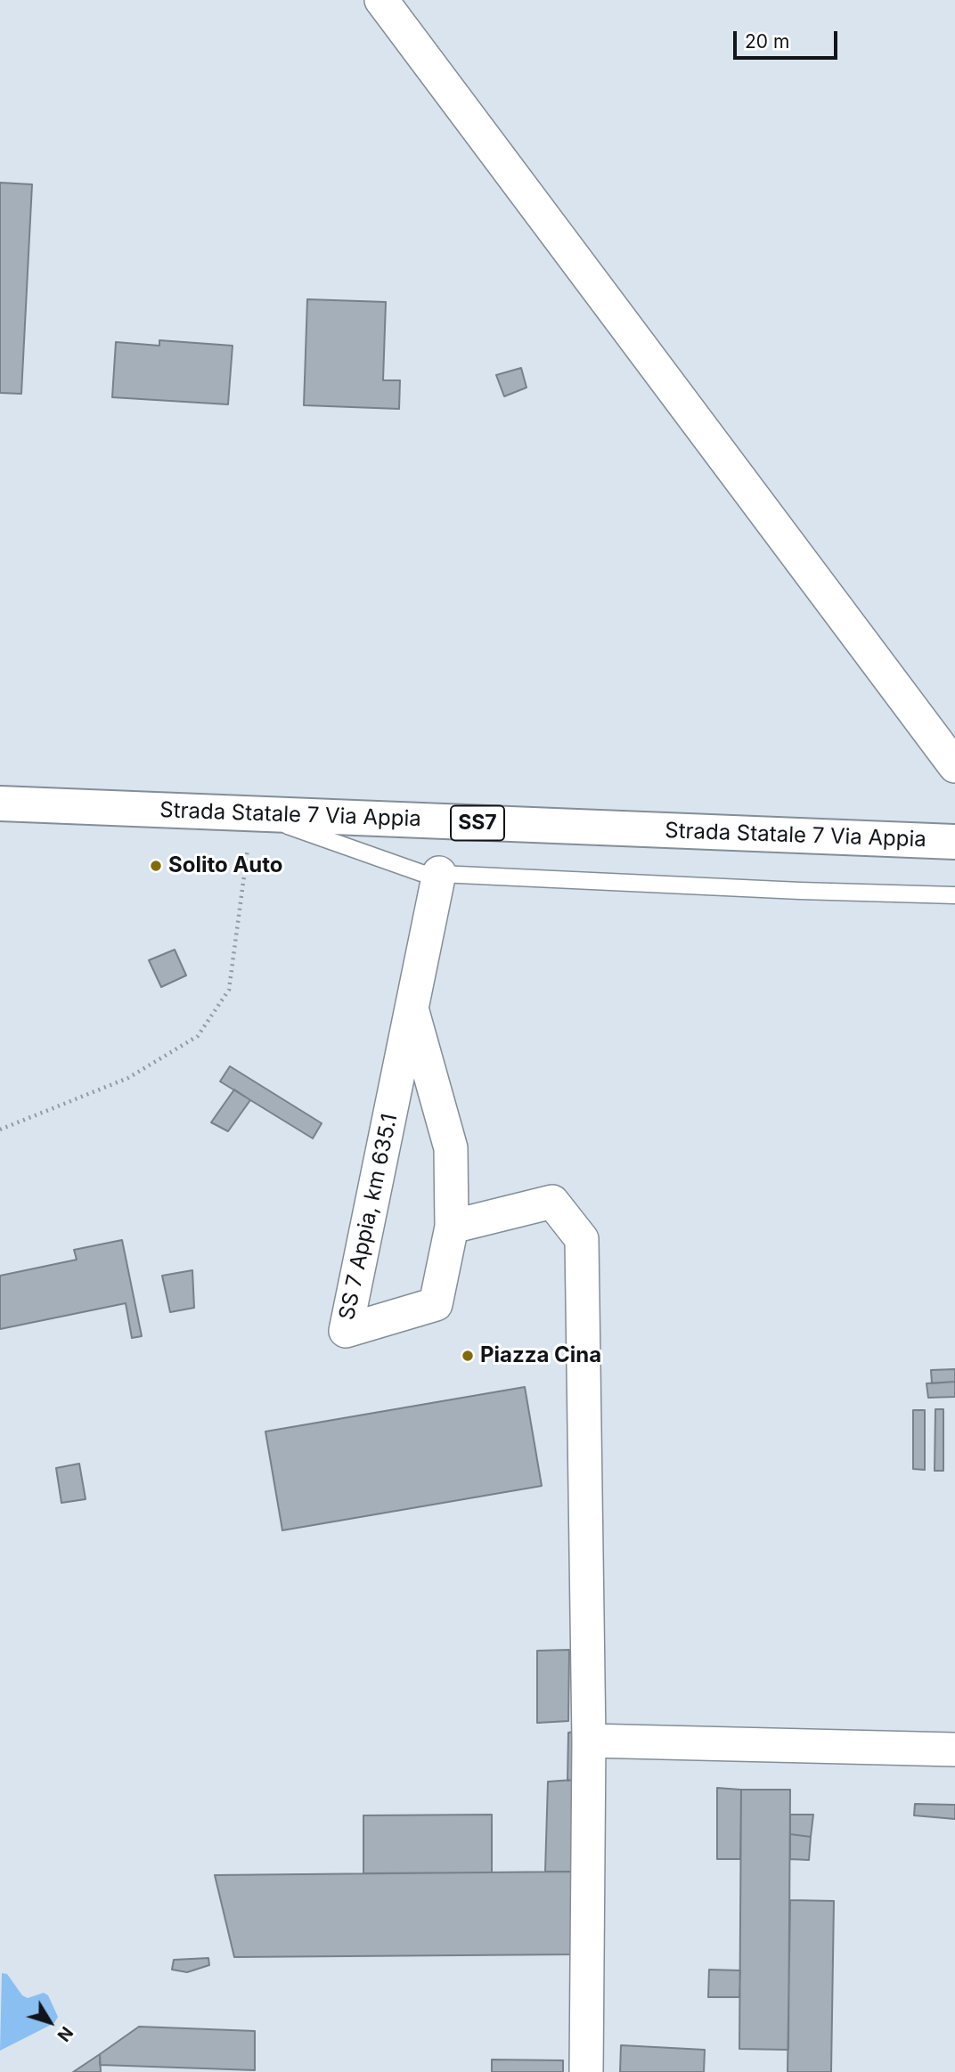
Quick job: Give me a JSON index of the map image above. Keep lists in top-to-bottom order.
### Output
{
  "streets": {
    "main road": ["Strada Statale 7 Via Appia", "SS7"],
    "street": ["SS 7 Appia, km 635.1"]
  },
  "places": ["Solito Auto", "Piazza Cina"],
  "scale_bar": "20 m",
  "north": "bottom right"
}
